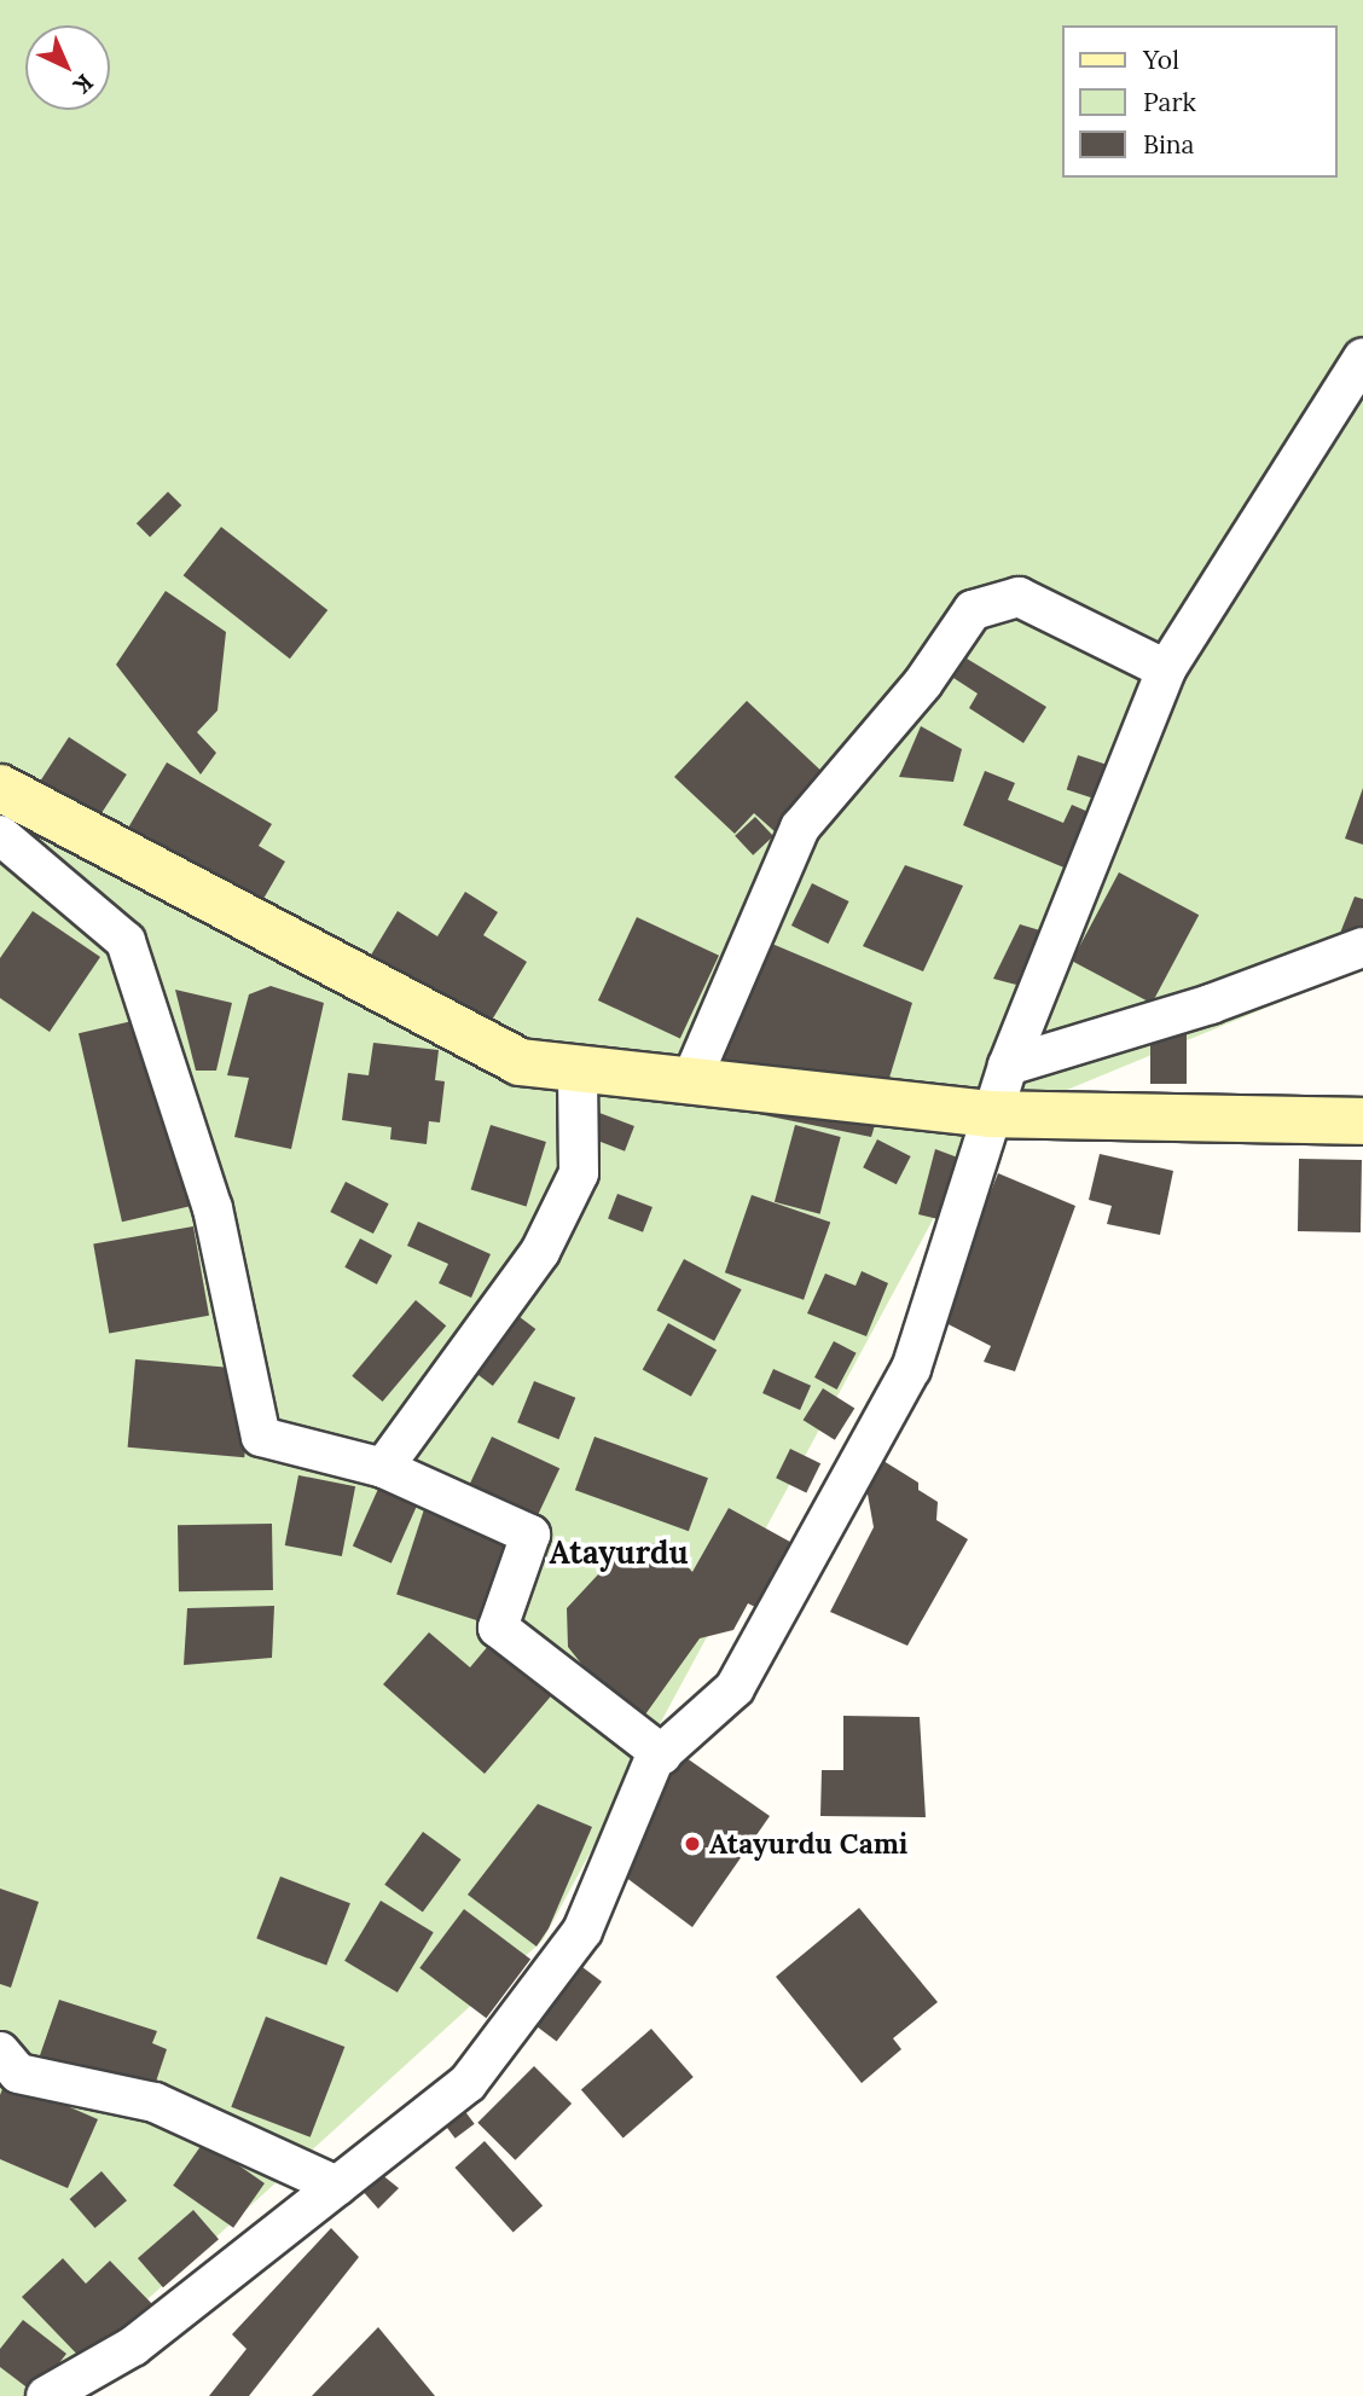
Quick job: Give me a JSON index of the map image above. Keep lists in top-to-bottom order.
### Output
{
  "districts": ["Atayurdu"],
  "places": ["Atayurdu Cami"],
  "legend": ["Yol", "Park", "Bina"],
  "north": "bottom right"
}
